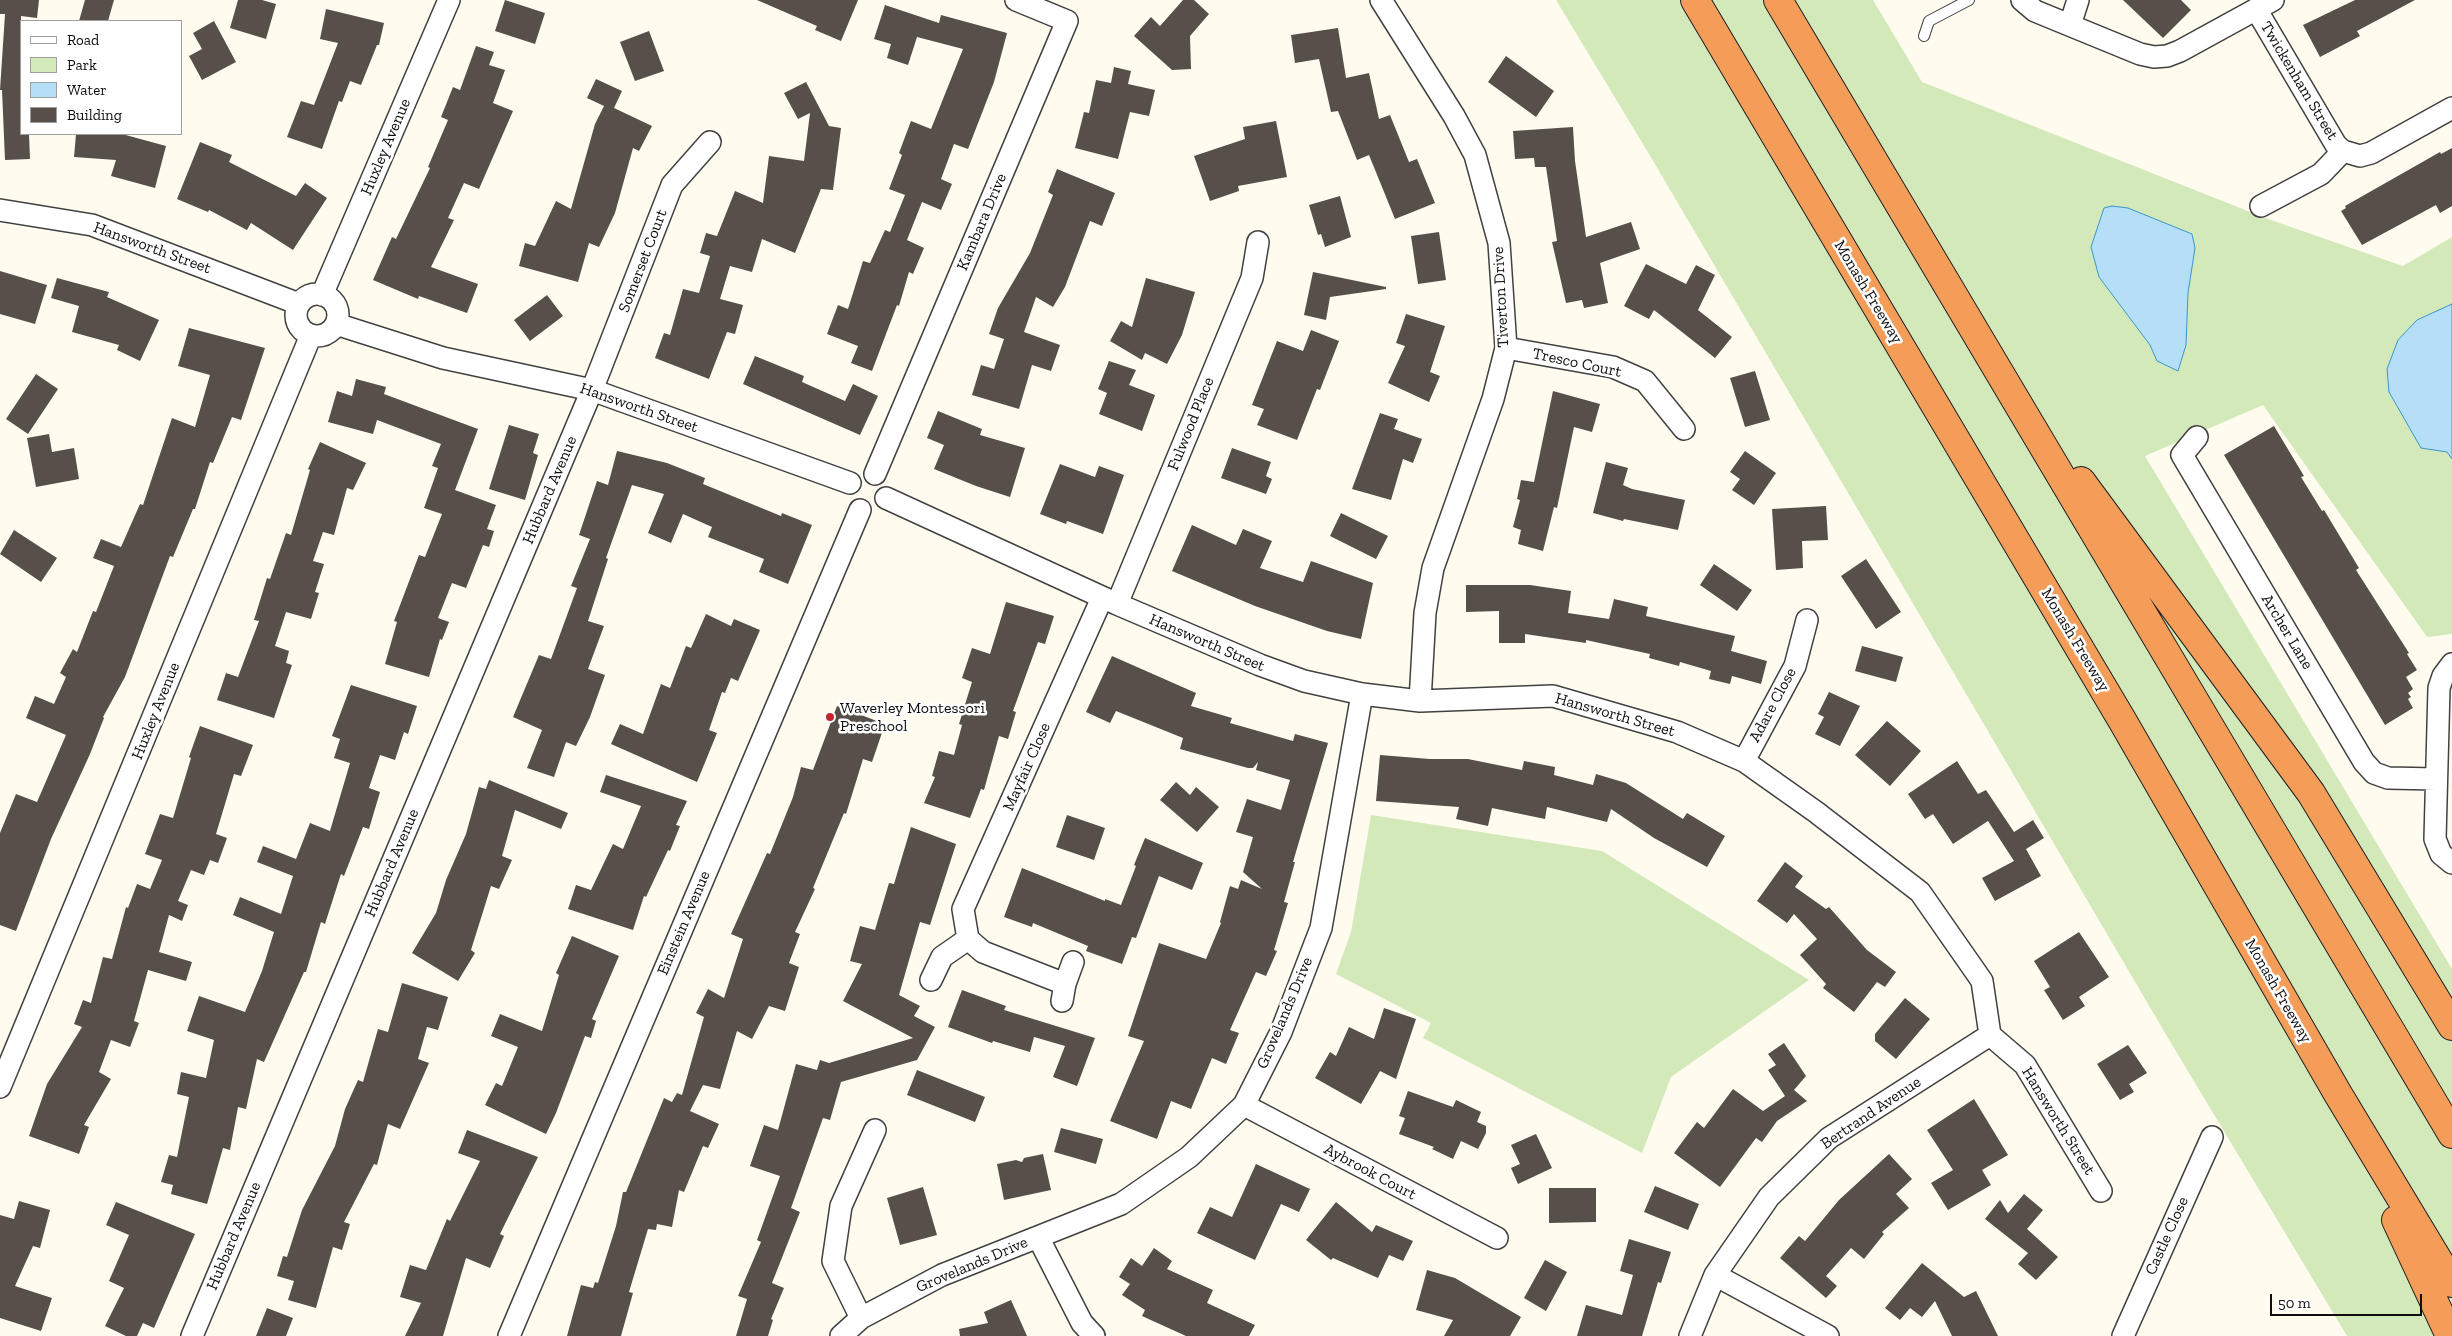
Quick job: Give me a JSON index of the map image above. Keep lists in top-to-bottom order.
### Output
{
  "streets": {
    "highway": ["Monash Freeway"],
    "street": [
      "Twickenham Street",
      "Huxley Avenue",
      "Kambara Drive",
      "Hansworth Street",
      "Somerset Court",
      "Tiverton Drive",
      "Tresco Court",
      "Fulwood Place",
      "Hubbard Avenue",
      "Archer Lane",
      "Adare Close",
      "Mayfair Close",
      "Einstein Avenue",
      "Grovelands Drive",
      "Bertrand Avenue",
      "Aybrook Court",
      "Castle Close"
    ]
  },
  "crossings": [
    ["Huxley Avenue", "Hansworth Street"],
    ["Kambara Drive", "Hansworth Street"],
    ["Kambara Drive", "Einstein Avenue"],
    ["Hansworth Street", "Somerset Court"],
    ["Hansworth Street", "Tiverton Drive"],
    ["Hansworth Street", "Fulwood Place"],
    ["Hansworth Street", "Hubbard Avenue"],
    ["Hansworth Street", "Adare Close"],
    ["Hansworth Street", "Mayfair Close"],
    ["Hansworth Street", "Einstein Avenue"],
    ["Hansworth Street", "Grovelands Drive"],
    ["Hansworth Street", "Bertrand Avenue"],
    ["Somerset Court", "Hubbard Avenue"],
    ["Tiverton Drive", "Tresco Court"],
    ["Fulwood Place", "Mayfair Close"],
    ["Grovelands Drive", "Aybrook Court"]
  ],
  "places": ["Waverley Montessori Preschool"],
  "legend": [
    "Road",
    "Park",
    "Water",
    "Building"
  ],
  "scale_bar": "50 m"
}
